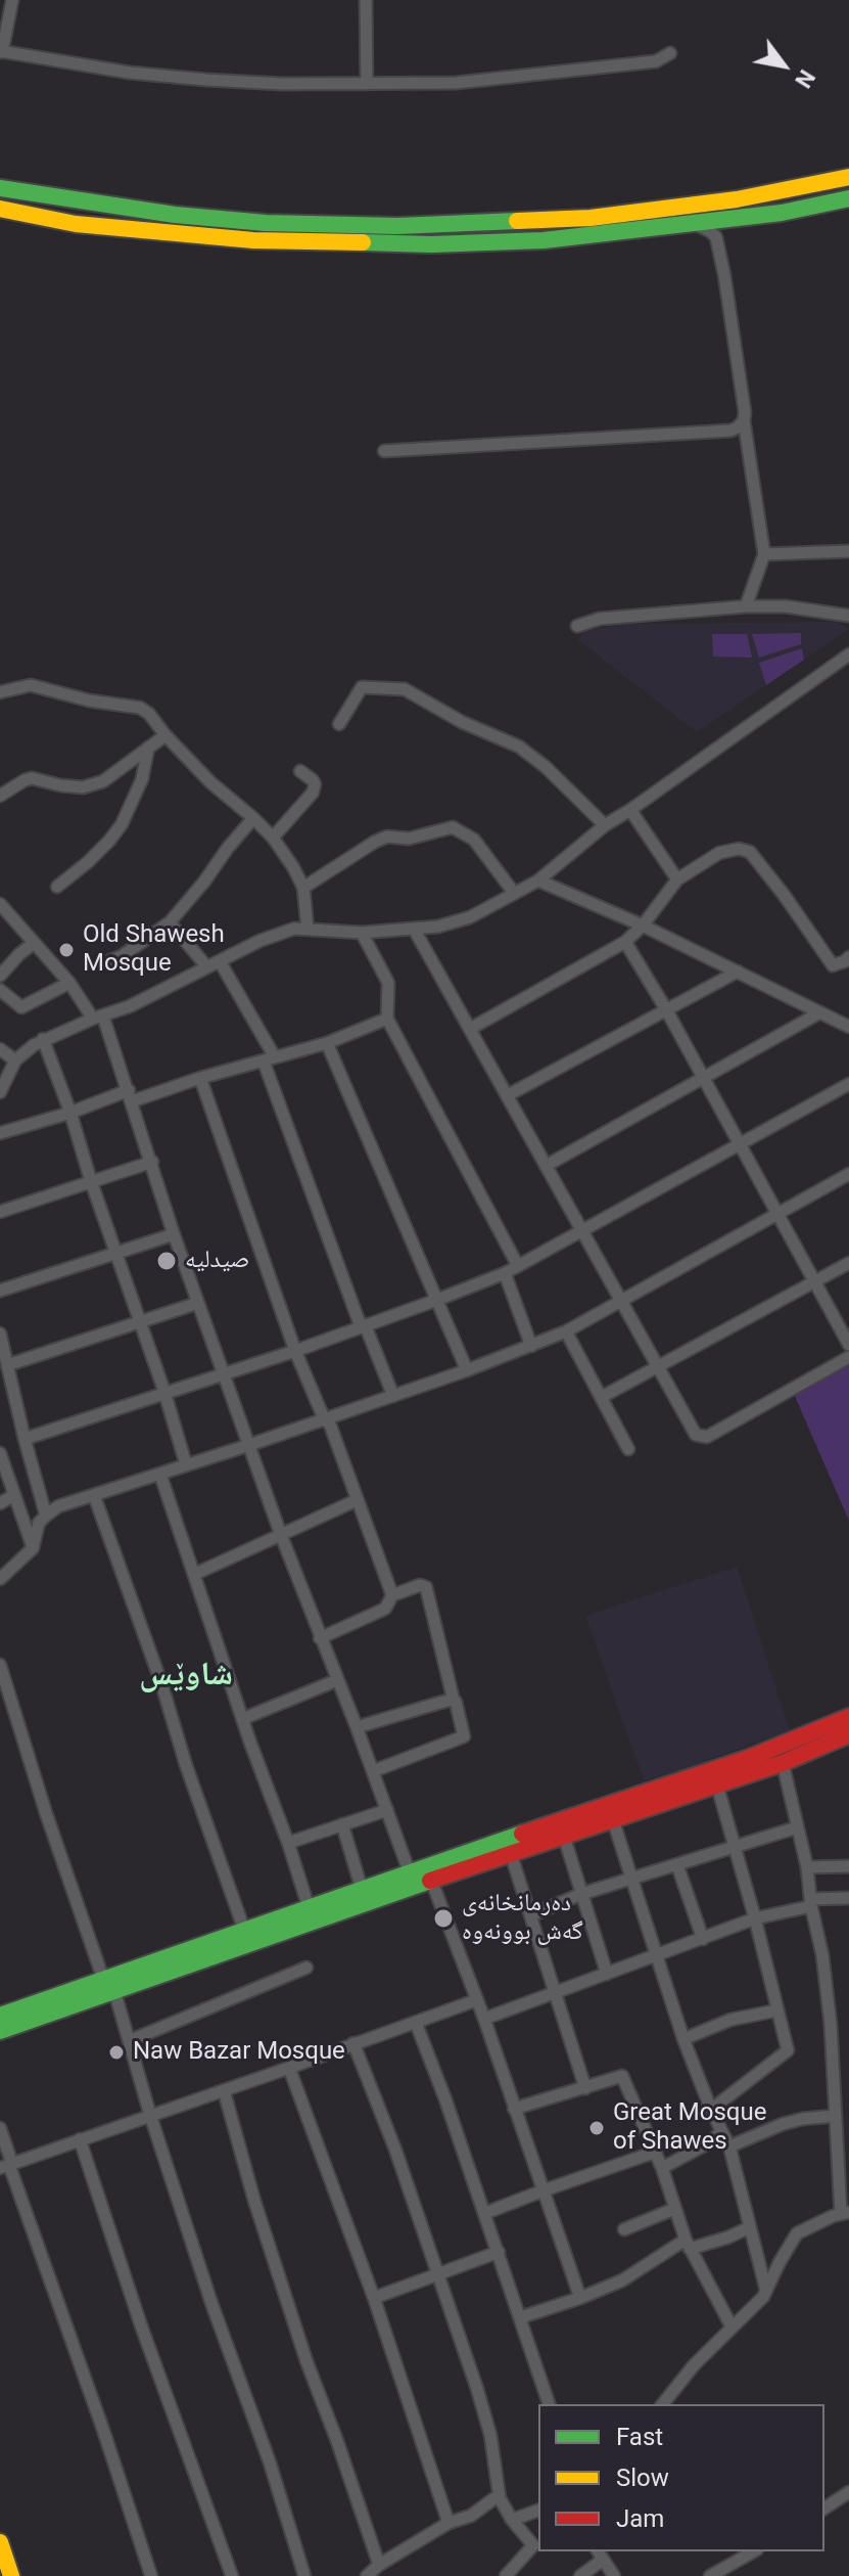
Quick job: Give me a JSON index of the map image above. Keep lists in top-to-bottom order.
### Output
{
  "districts": ["شاوێس"],
  "places": [
    "Old Shawesh Mosque",
    "صیدلیە",
    "دەرمانخانەی گەش بوونەوە",
    "Naw Bazar Mosque",
    "Great Mosque of Shawes"
  ],
  "legend": ["Fast", "Slow", "Jam"],
  "north": "bottom right"
}
